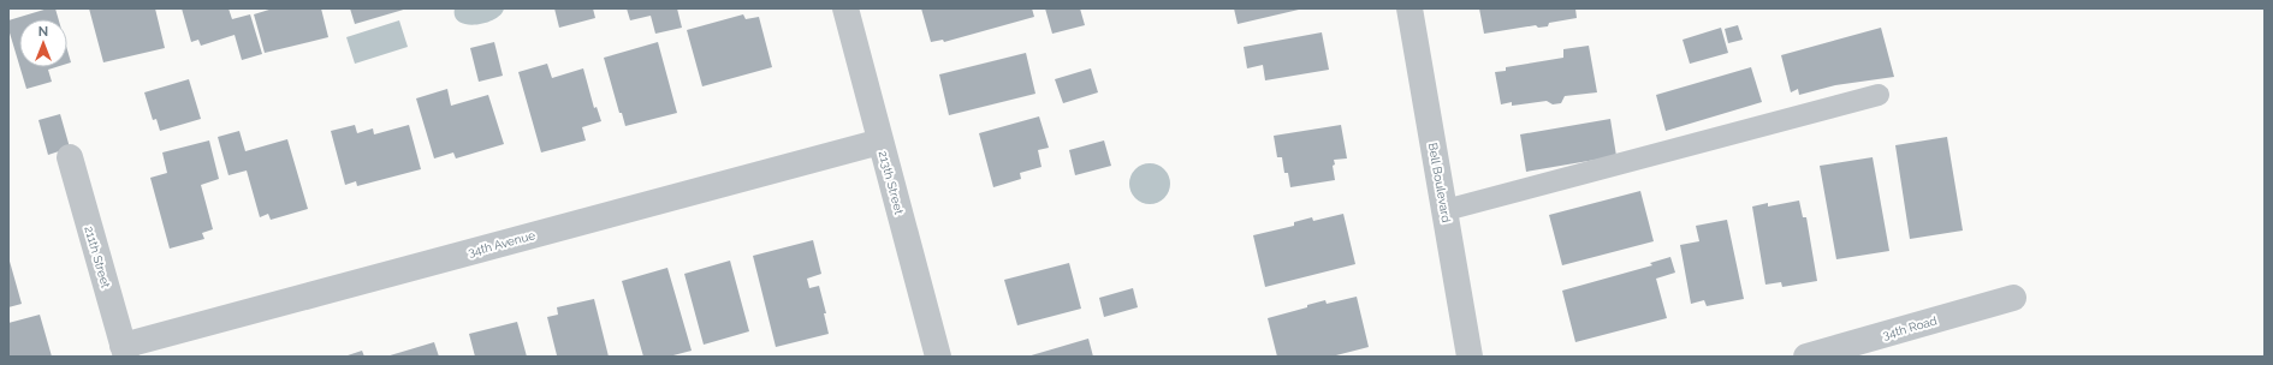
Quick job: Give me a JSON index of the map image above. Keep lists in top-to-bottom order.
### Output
{
  "streets": {
    "street": [
      "213th Street",
      "Bell Boulevard",
      "34th Avenue",
      "211th Street",
      "34th Road"
    ]
  },
  "crossings": [
    ["213th Street", "34th Avenue"],
    ["34th Avenue", "211th Street"]
  ],
  "north": "top"
}
